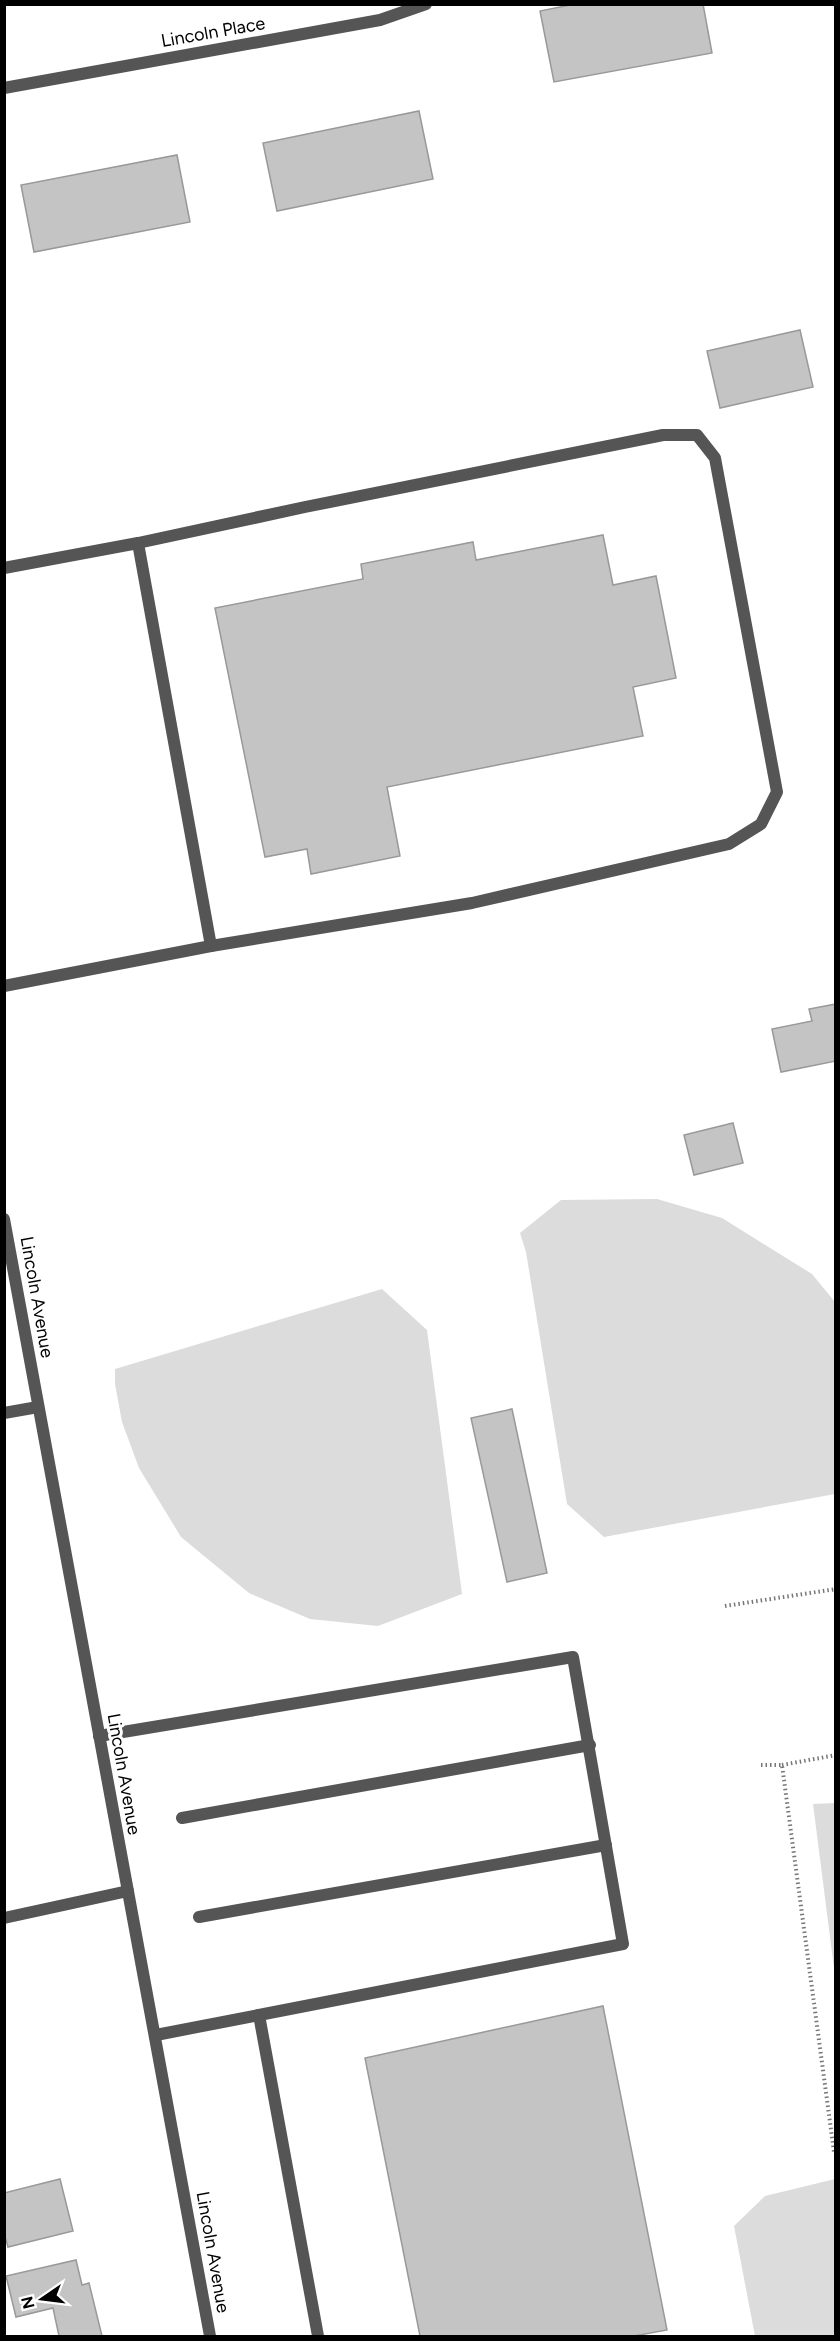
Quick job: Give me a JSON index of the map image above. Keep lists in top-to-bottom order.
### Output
{
  "streets": {
    "street": ["Lincoln Place", "Lincoln Avenue"]
  },
  "north": "left"
}
